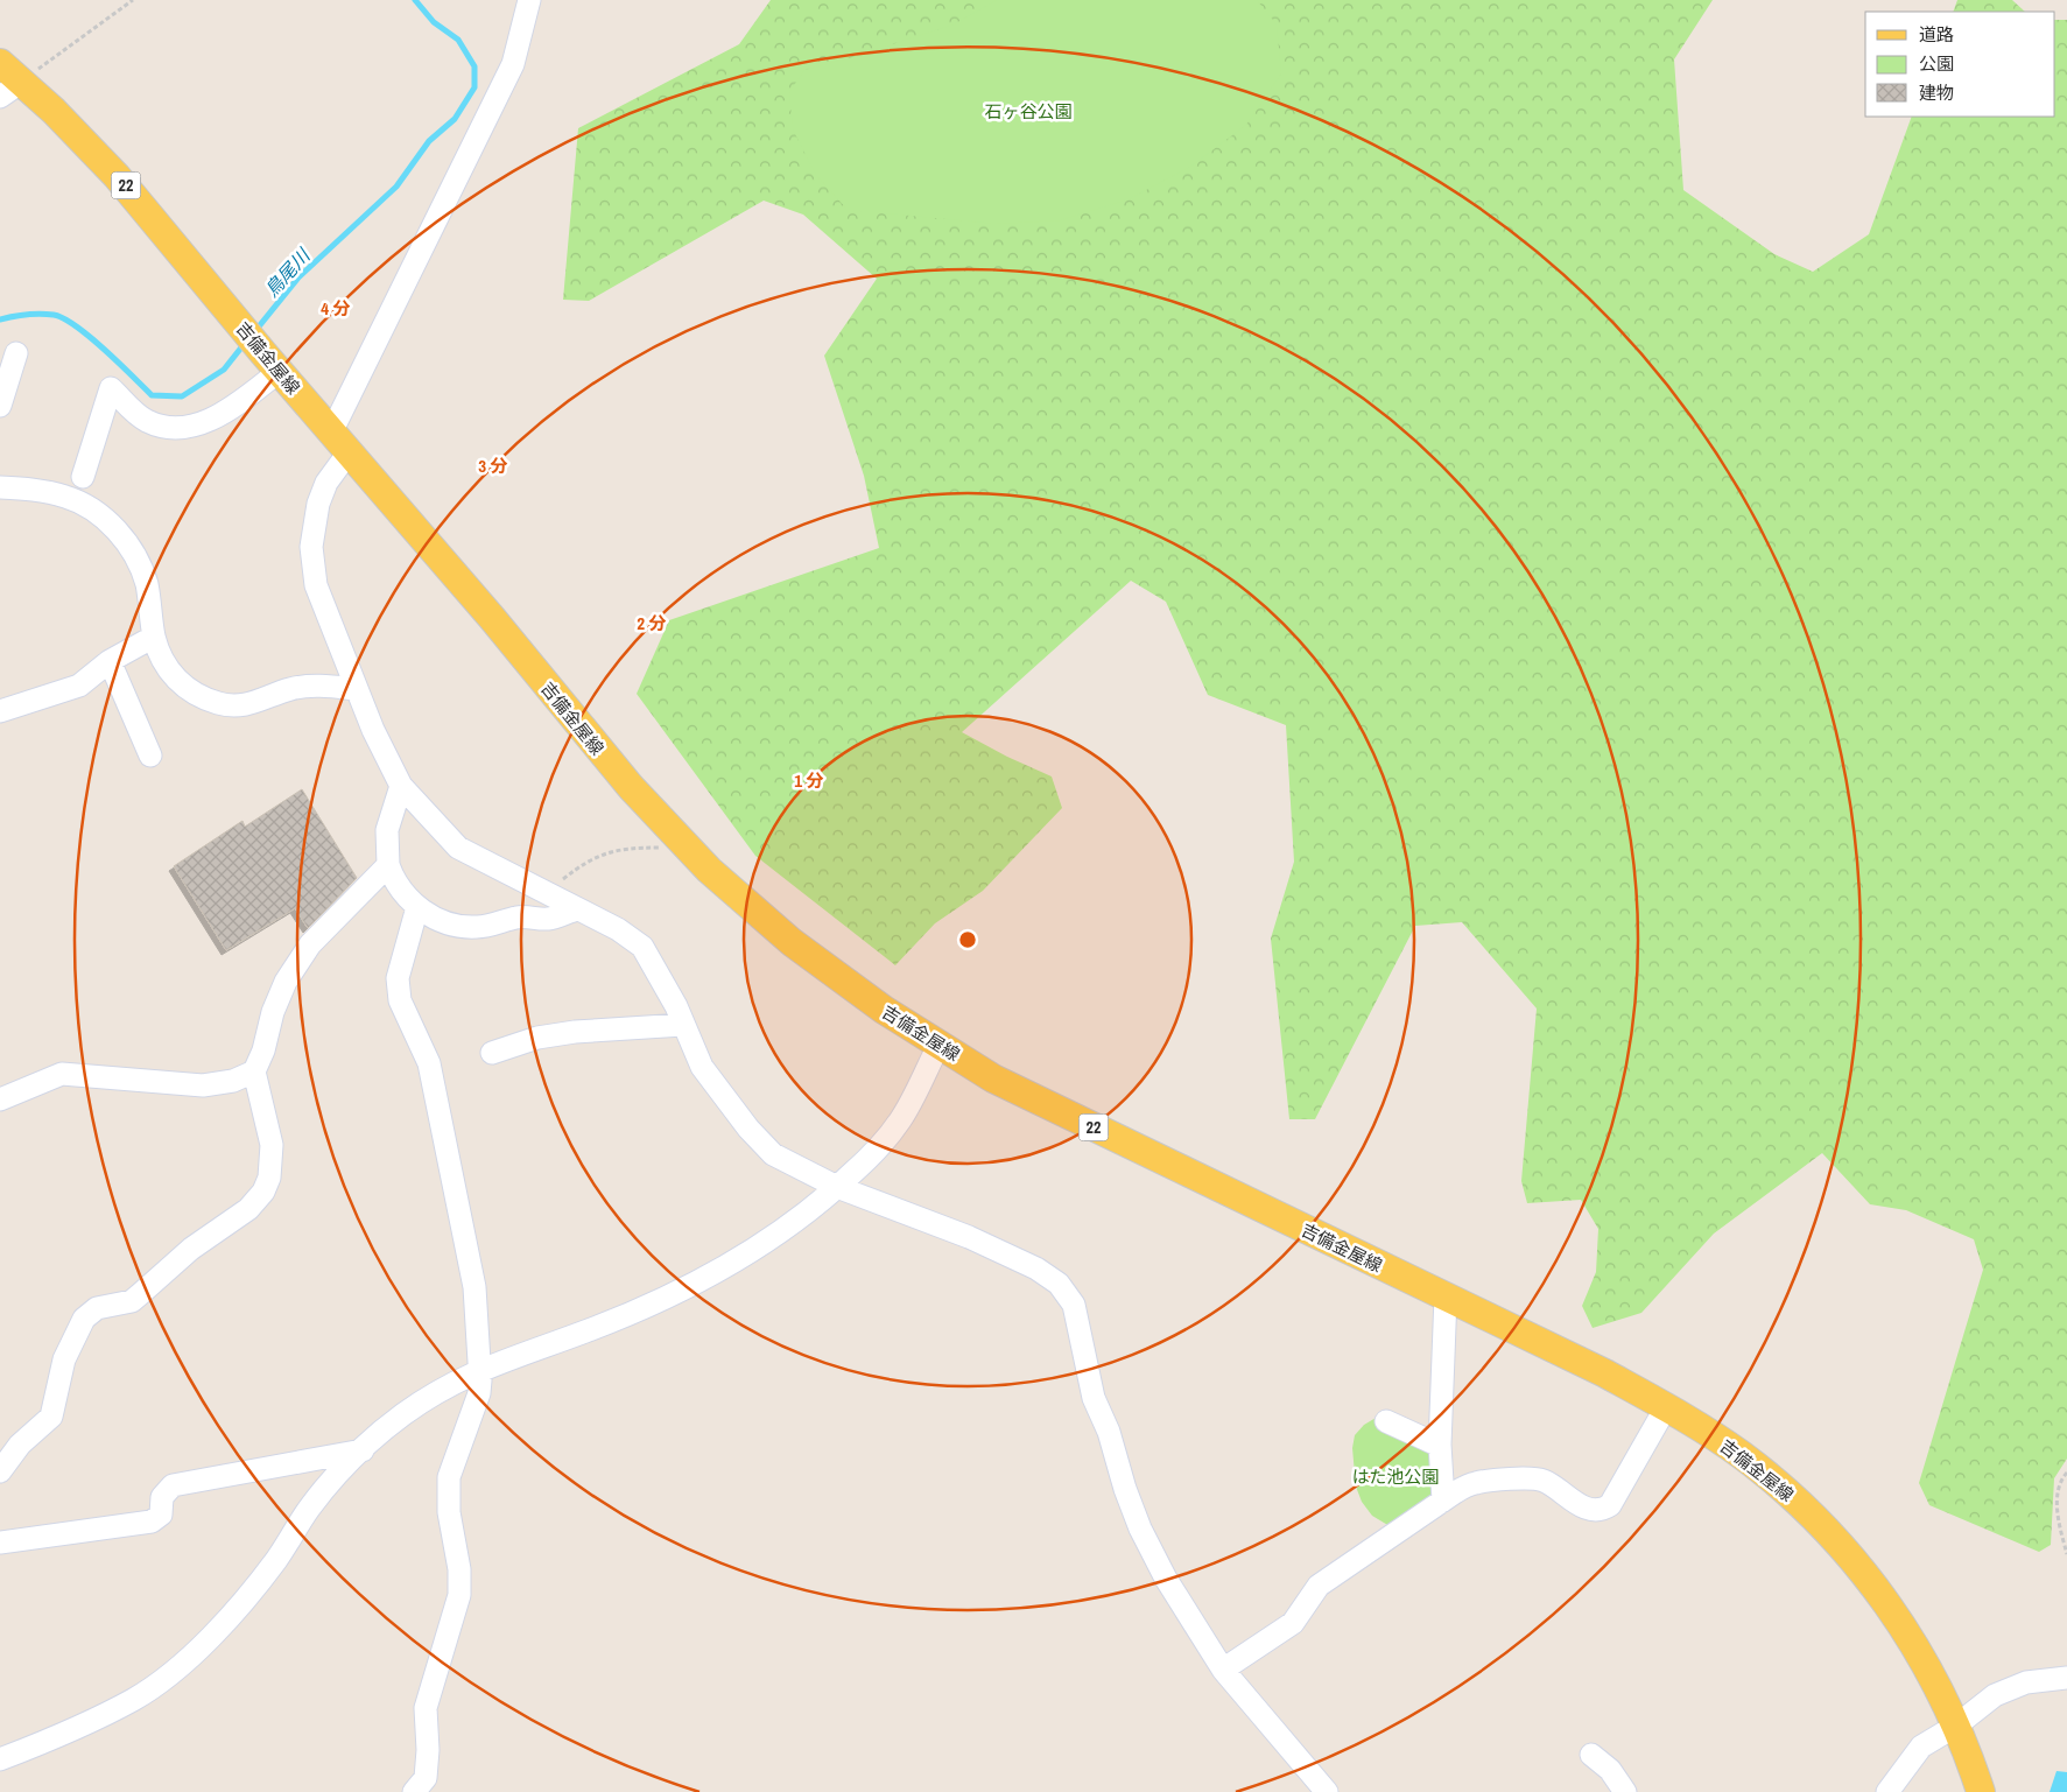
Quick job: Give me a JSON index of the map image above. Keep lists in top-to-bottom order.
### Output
{
  "streets": {
    "main road": ["22", "吉備金屋線"]
  },
  "water": ["鳥尾川"],
  "parks": ["石ヶ谷公園", "はた池公園"],
  "legend": ["道路", "公園", "建物"],
  "rings": [
    "4 分",
    "3 分",
    "2 分",
    "1 分"
  ]
}
